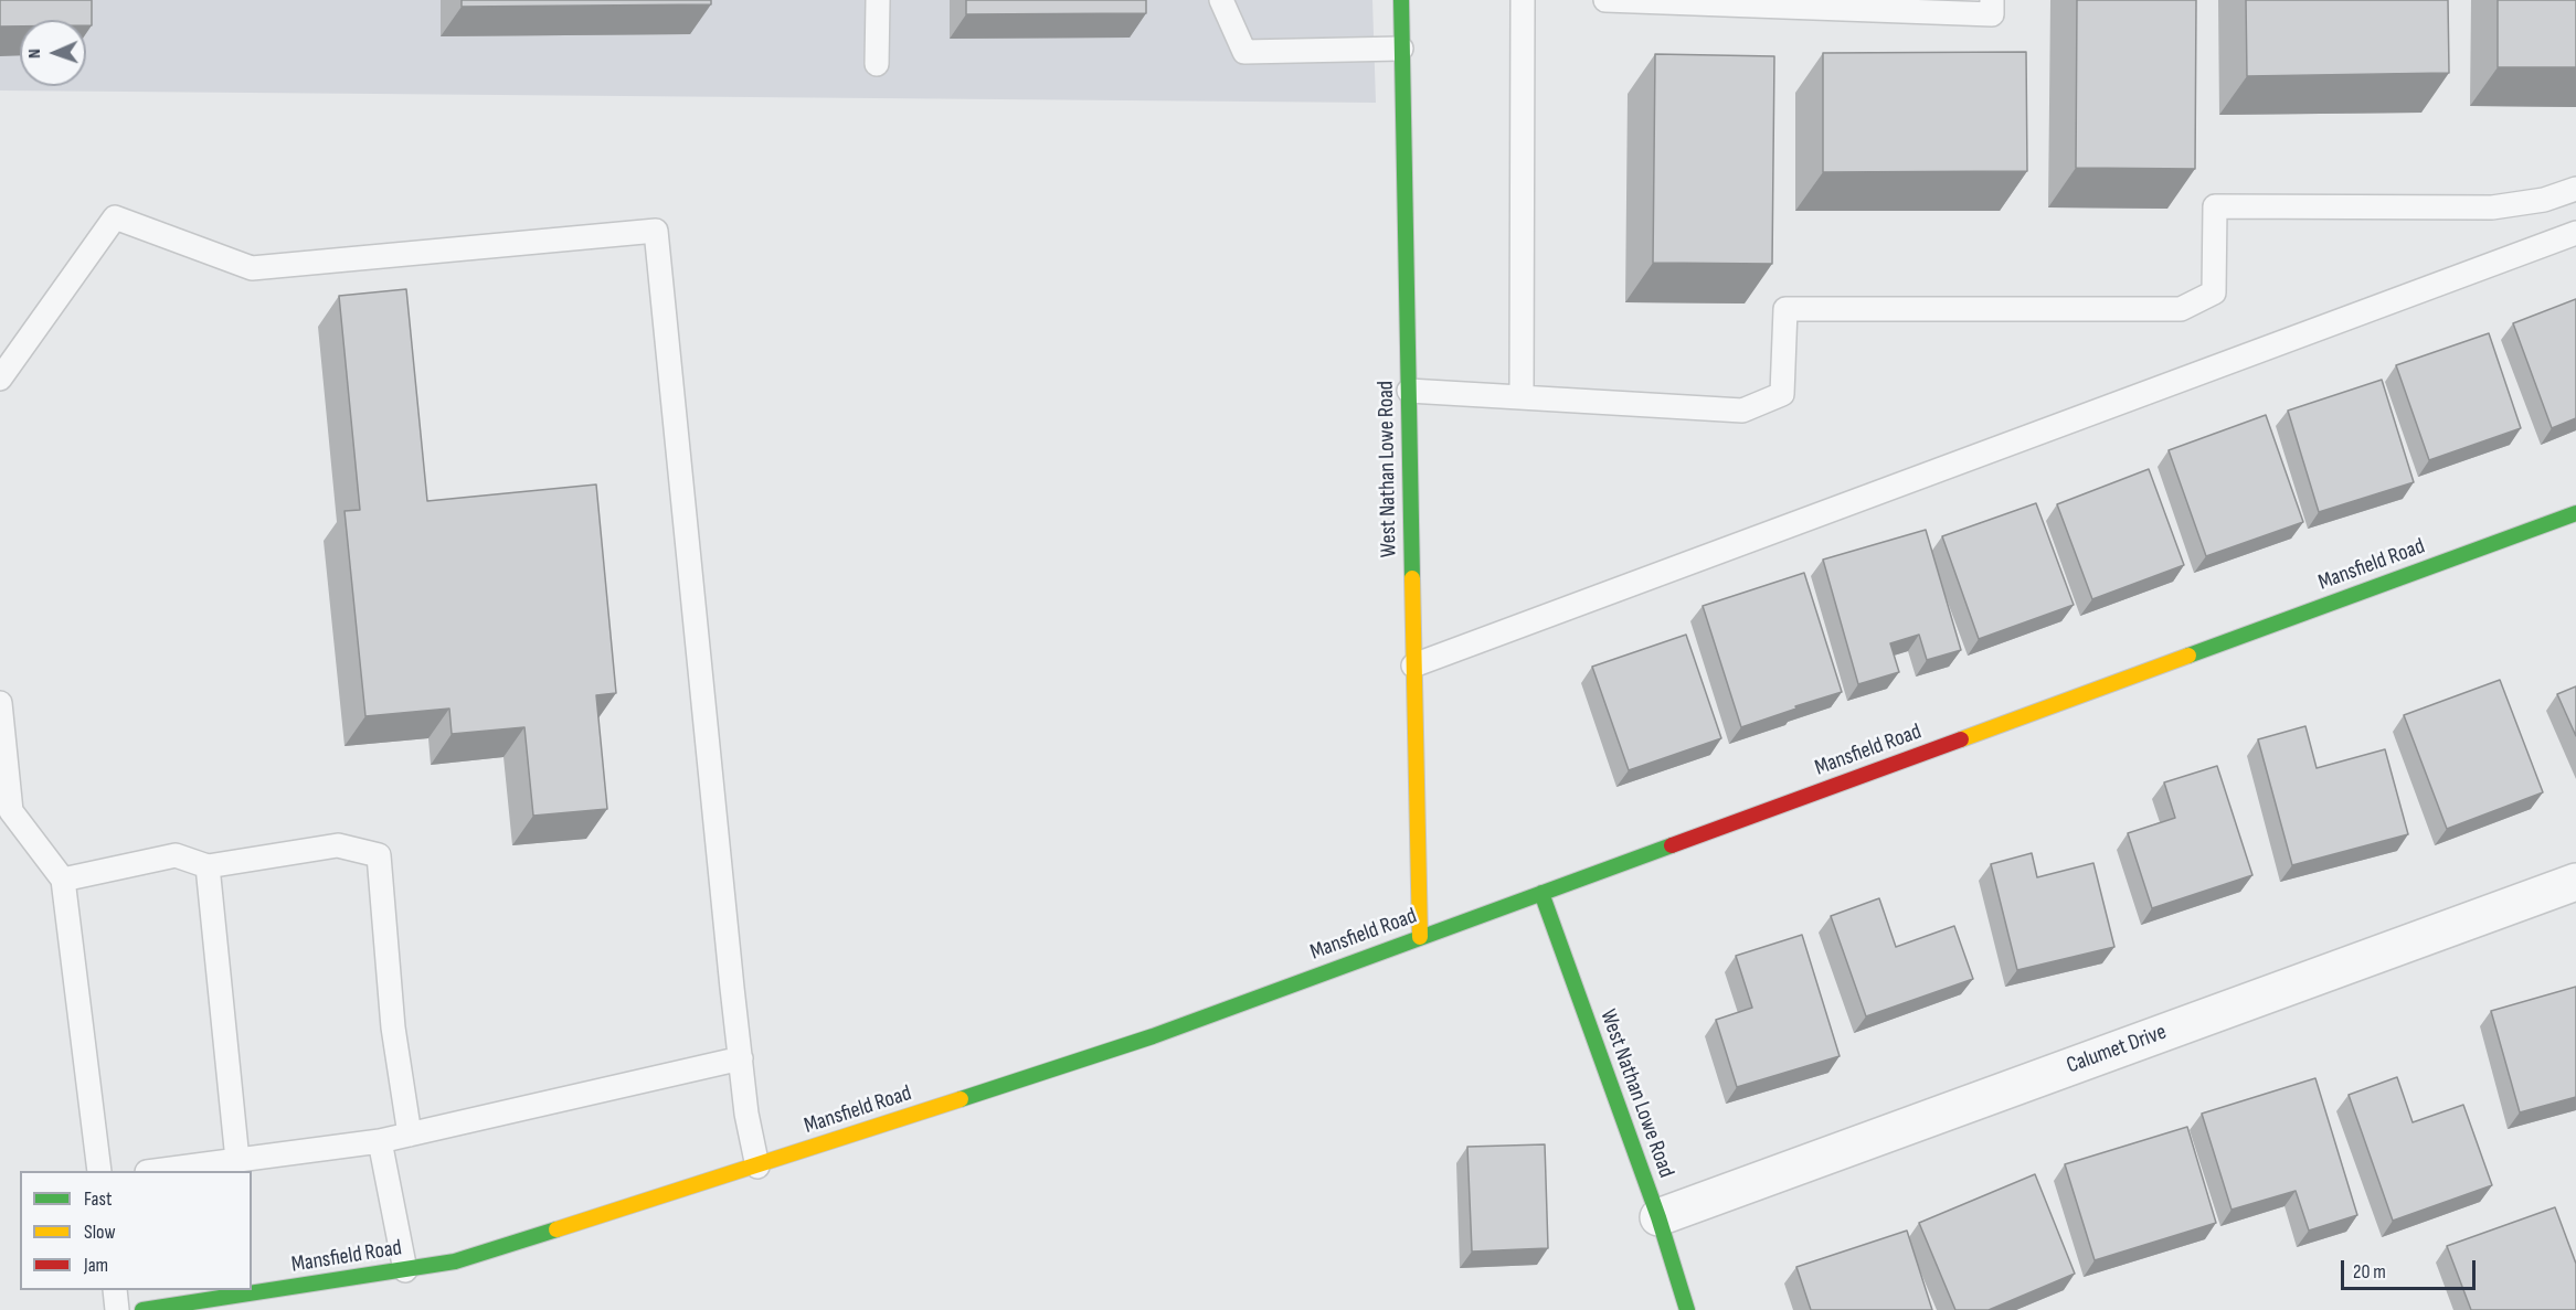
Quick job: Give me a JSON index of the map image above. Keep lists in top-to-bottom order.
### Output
{
  "streets": {
    "street": ["West Nathan Lowe Road", "Mansfield Road", "Calumet Drive"]
  },
  "crossings": [
    ["West Nathan Lowe Road", "Mansfield Road"],
    ["West Nathan Lowe Road", "Calumet Drive"]
  ],
  "legend": ["Fast", "Slow", "Jam"],
  "scale_bar": "20 m",
  "north": "left"
}
